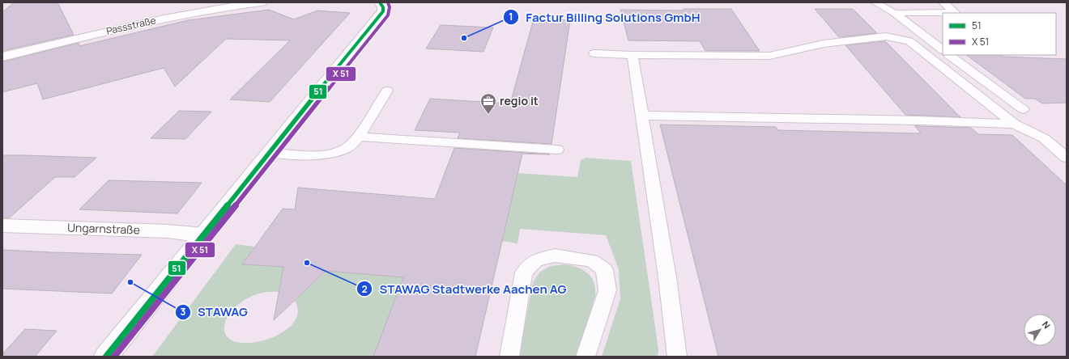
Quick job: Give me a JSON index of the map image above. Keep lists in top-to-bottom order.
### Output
{
  "streets": {
    "street": ["Passstraße", "Ungarnstraße"]
  },
  "places": {
    "other": ["Factur Billing Solutions GmbH", "STAWAG Stadtwerke Aachen AG", "STAWAG"],
    "office": ["regio it"]
  },
  "lines": ["transit line 51"],
  "legend": ["51", "X 51"],
  "north": "top right"
}
